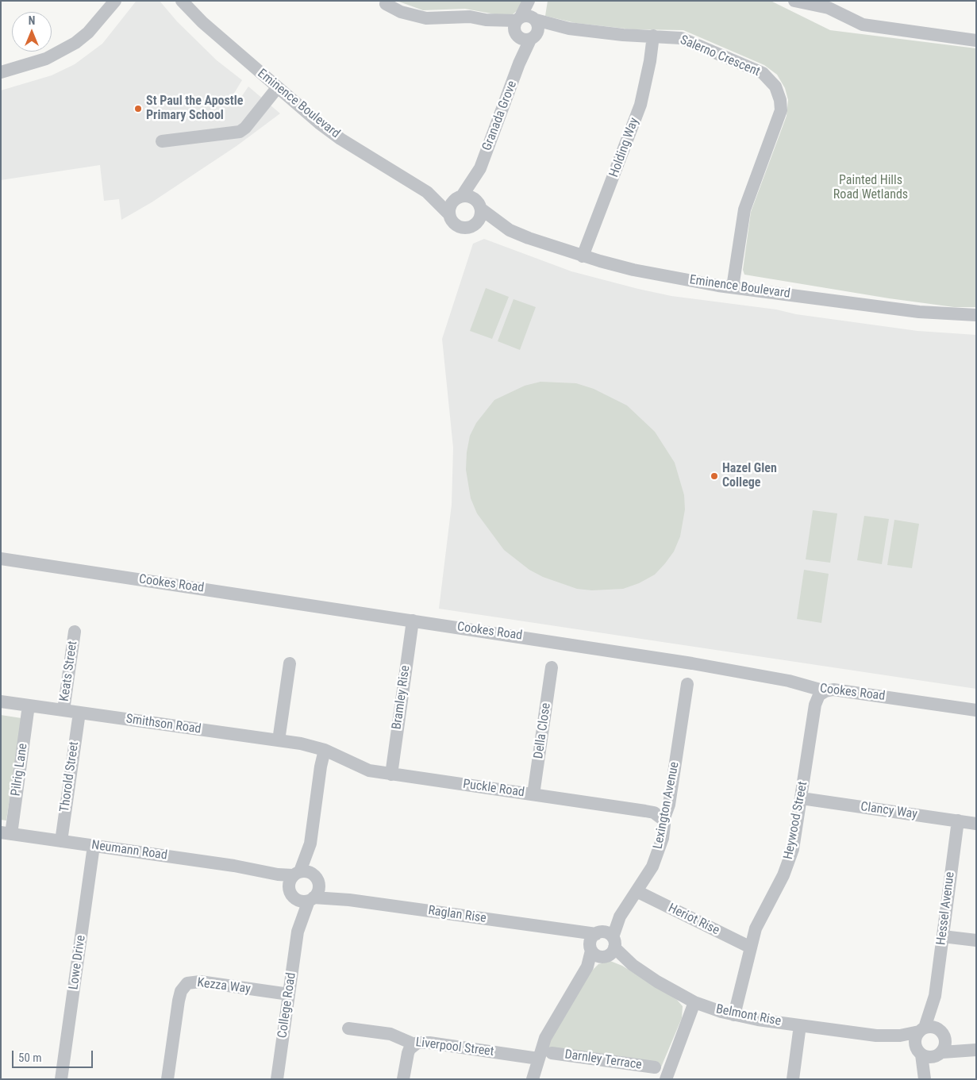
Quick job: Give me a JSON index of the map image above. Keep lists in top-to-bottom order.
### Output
{
  "streets": {
    "street": [
      "Salerno Crescent",
      "Eminence Boulevard",
      "Granada Grove",
      "Holding Way",
      "Cookes Road",
      "Keats Street",
      "Bramley Rise",
      "Smithson Road",
      "Della Close",
      "Pilrig Lane",
      "Thorold Street",
      "Puckle Road",
      "Lexington Avenue",
      "Clancy Way",
      "Heywood Street",
      "Neumann Road",
      "Hessel Avenue",
      "Raglan Rise",
      "Heriot Rise",
      "Lowe Drive",
      "Kezza Way",
      "College Road",
      "Belmont Rise",
      "Liverpool Street",
      "Darnley Terrace"
    ]
  },
  "crossings": [
    ["Salerno Crescent", "Eminence Boulevard"],
    ["Salerno Crescent", "Granada Grove"],
    ["Salerno Crescent", "Holding Way"],
    ["Eminence Boulevard", "Granada Grove"],
    ["Eminence Boulevard", "Holding Way"],
    ["Cookes Road", "Bramley Rise"],
    ["Cookes Road", "Heywood Street"],
    ["Keats Street", "Smithson Road"],
    ["Bramley Rise", "Puckle Road"],
    ["Smithson Road", "Pilrig Lane"],
    ["Smithson Road", "Thorold Street"],
    ["Smithson Road", "Puckle Road"],
    ["Della Close", "Puckle Road"],
    ["Pilrig Lane", "Neumann Road"],
    ["Thorold Street", "Neumann Road"],
    ["Puckle Road", "Lexington Avenue"],
    ["Lexington Avenue", "Raglan Rise"],
    ["Lexington Avenue", "Heriot Rise"],
    ["Lexington Avenue", "Belmont Rise"],
    ["Lexington Avenue", "Liverpool Street"],
    ["Clancy Way", "Heywood Street"],
    ["Clancy Way", "Hessel Avenue"],
    ["Heywood Street", "Heriot Rise"],
    ["Heywood Street", "Belmont Rise"],
    ["Neumann Road", "Raglan Rise"],
    ["Neumann Road", "Lowe Drive"],
    ["Neumann Road", "College Road"],
    ["Hessel Avenue", "Belmont Rise"],
    ["Raglan Rise", "College Road"],
    ["Raglan Rise", "Belmont Rise"],
    ["Kezza Way", "College Road"]
  ],
  "parks": ["Painted Hills Road Wetlands"],
  "places": ["St Paul the Apostle Primary School", "Hazel Glen College"],
  "scale_bar": "50 m",
  "north": "top"
}
